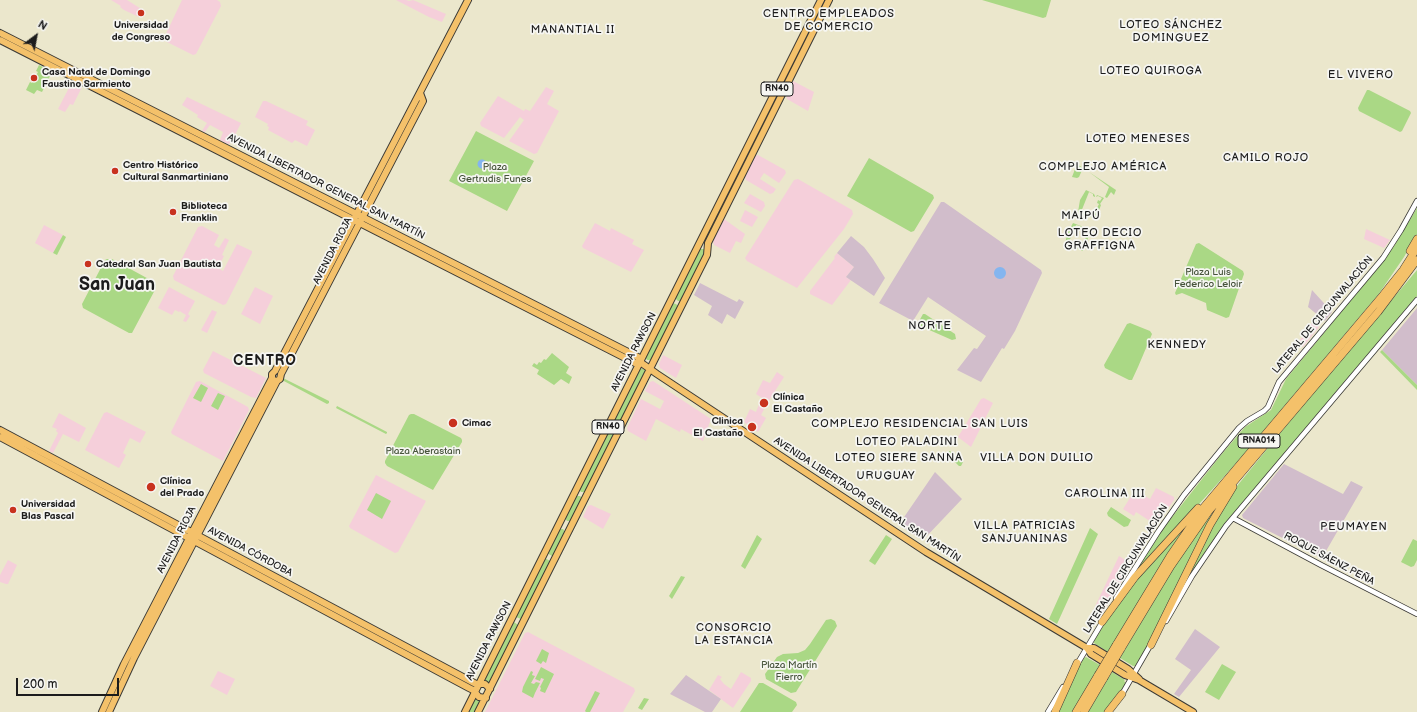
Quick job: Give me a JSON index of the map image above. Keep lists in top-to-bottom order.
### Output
{
  "streets": {
    "highway": ["RNA014"],
    "main road": [
      "RN40",
      "AVENIDA LIBERTADOR GENERAL SAN MARTÍN",
      "AVENIDA RIOJA",
      "AVENIDA RAWSON",
      "AVENIDA CÓRDOBA"
    ],
    "street": ["LATERAL DE CIRCUNVALACIÓN", "ROQUE SÁENZ PEÑA"]
  },
  "crossings": [
    ["RN40", "AVENIDA LIBERTADOR GENERAL SAN MARTÍN"],
    ["RN40", "AVENIDA RAWSON"],
    ["RN40", "AVENIDA CÓRDOBA"],
    ["AVENIDA LIBERTADOR GENERAL SAN MARTÍN", "AVENIDA RIOJA"],
    ["AVENIDA LIBERTADOR GENERAL SAN MARTÍN", "LATERAL DE CIRCUNVALACIÓN"],
    ["AVENIDA LIBERTADOR GENERAL SAN MARTÍN", "AVENIDA RAWSON"],
    ["AVENIDA RIOJA", "AVENIDA CÓRDOBA"],
    ["AVENIDA RAWSON", "AVENIDA CÓRDOBA"]
  ],
  "districts": [
    "CENTRO EMPLEADOS DE COMERCIO",
    "LOTEO SÁNCHEZ DOMINGUEZ",
    "MANANTIAL II",
    "LOTEO QUIROGA",
    "EL VIVERO",
    "LOTEO MENESES",
    "CAMILO ROJO",
    "COMPLEJO AMÉRICA",
    "MAIPÚ",
    "LOTEO DECIO GRAFFIGNA",
    "San Juan",
    "NORTE",
    "KENNEDY",
    "CENTRO",
    "COMPLEJO RESIDENCIAL SAN LUIS",
    "LOTEO PALADINI",
    "LOTEO SIERE SANNA",
    "VILLA DON DUILIO",
    "URUGUAY",
    "CAROLINA III",
    "VILLA PATRICIAS SANJUANINAS",
    "PEUMAYEN",
    "CONSORCIO LA ESTANCIA"
  ],
  "parks": [
    "Plaza Gertrudis Funes",
    "Plaza Luis Federico Leloir",
    "Plaza Aberastain",
    "Plaza Martín Fierro"
  ],
  "places": [
    "Universidad de Congreso",
    "Casa Natal de Domingo Faustino Sarmiento",
    "Centro Histórico Cultural Sanmartiniano",
    "Biblioteca Franklin",
    "Catedral San Juan Bautista",
    "Clínica El Castaño",
    "Cimac",
    "Clinica El Castaño",
    "Clínica del Prado",
    "Universidad Blas Pascal"
  ],
  "scale_bar": "200 m",
  "north": "top right"
}
